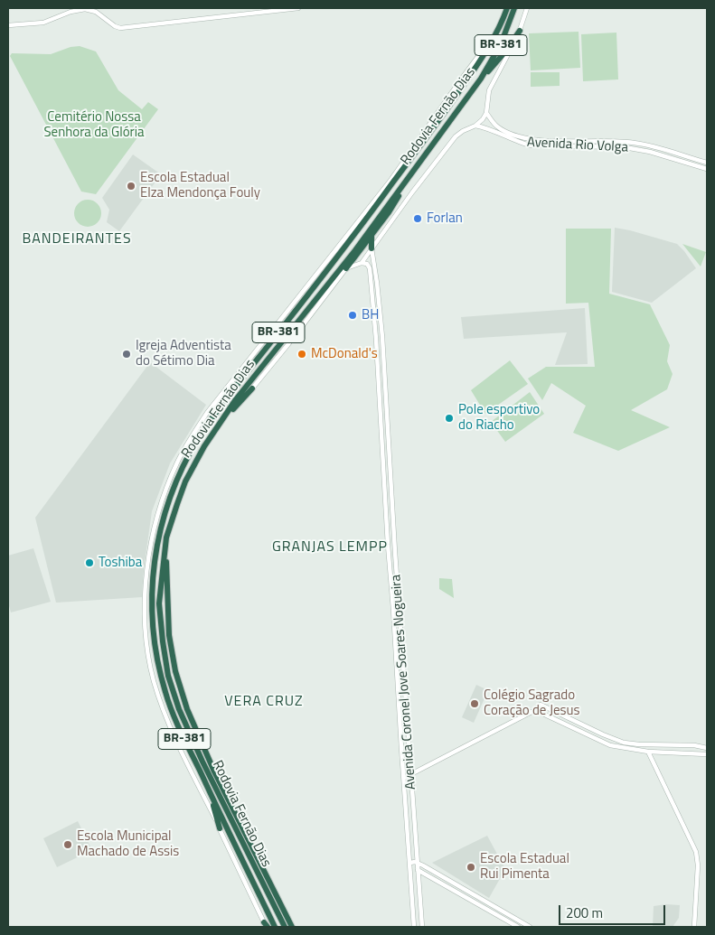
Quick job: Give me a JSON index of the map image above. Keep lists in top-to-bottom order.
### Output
{
  "streets": {
    "highway": ["BR-381", "Rodovia Fernão Dias"],
    "street": ["Avenida Rio Volga", "Avenida Coronel Jove Soares Nogueira"]
  },
  "crossings": [
    ["BR-381", "Rodovia Fernão Dias"],
    ["Rodovia Fernão Dias", "Avenida Rio Volga"],
    ["Rodovia Fernão Dias", "Avenida Coronel Jove Soares Nogueira"]
  ],
  "districts": ["BANDEIRANTES", "GRANJAS LEMPP", "VERA CRUZ"],
  "parks": ["Cemitério Nossa Senhora da Glória"],
  "places": [
    "Escola Estadual Elza Mendonça Fouly",
    "Forlan",
    "BH",
    "Igreja Adventista do Sétimo Dia",
    "McDonald's",
    "Pole esportivo do Riacho",
    "Toshiba",
    "Colégio Sagrado Coração de Jesus",
    "Escola Municipal Machado de Assis",
    "Escola Estadual Rui Pimenta"
  ],
  "scale_bar": "200 m"
}
